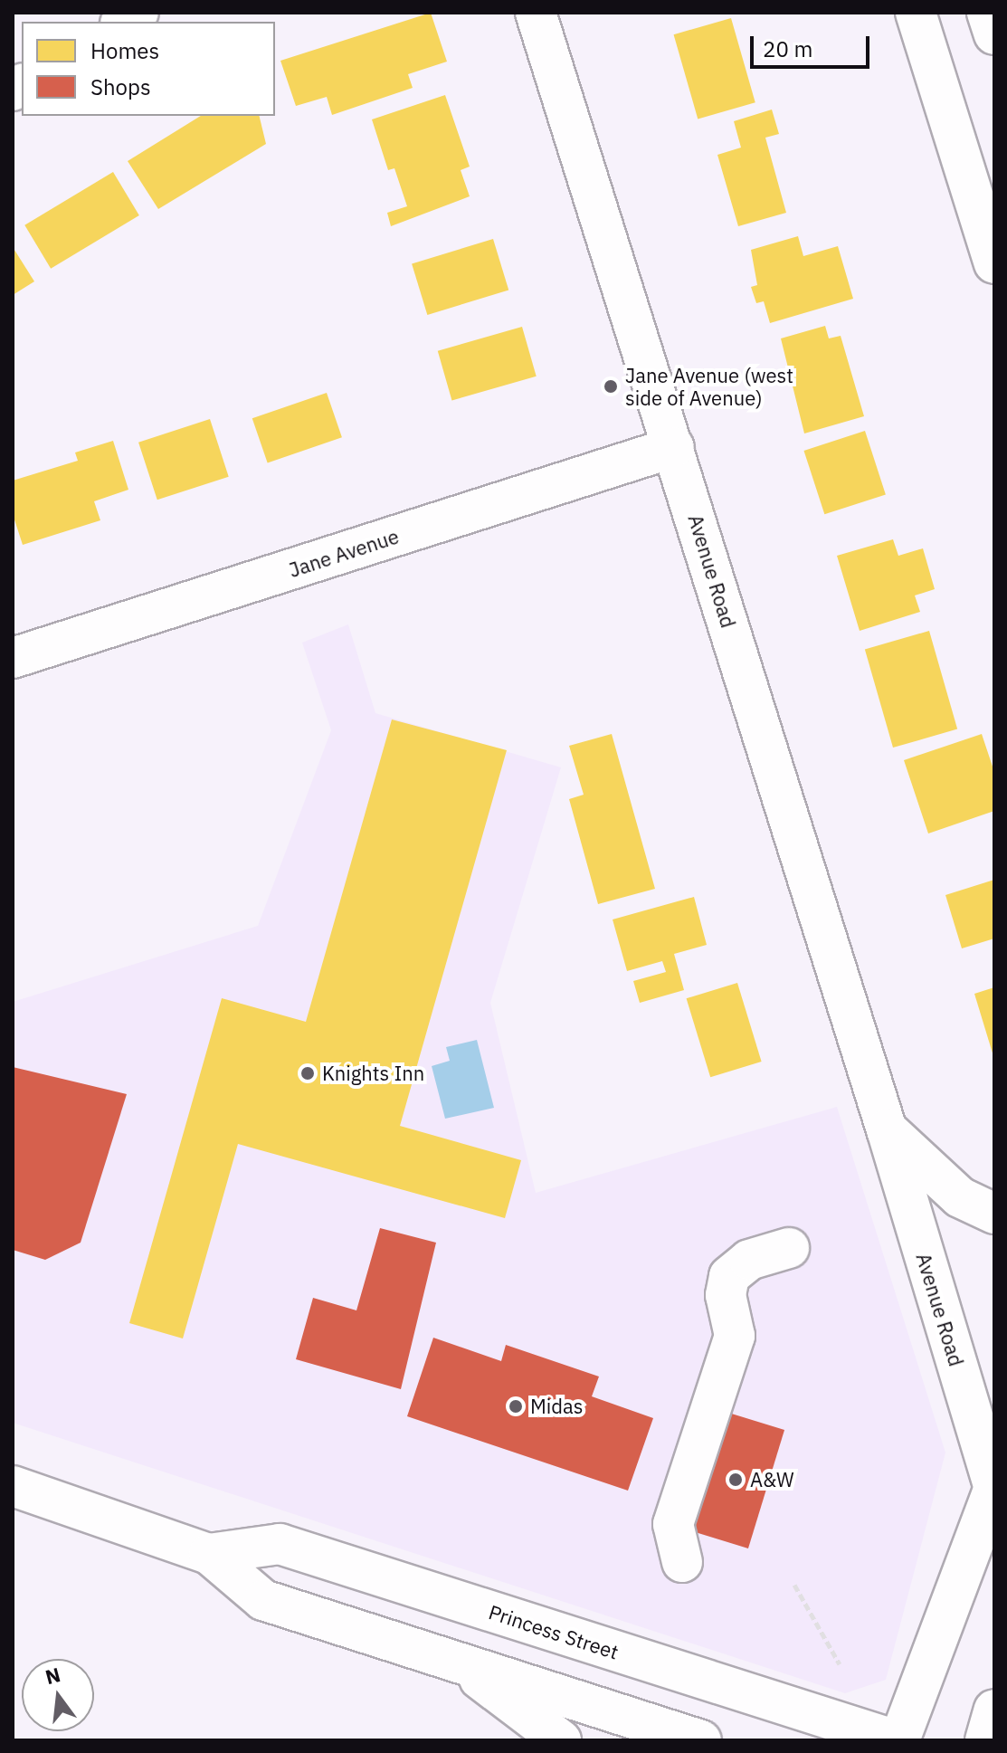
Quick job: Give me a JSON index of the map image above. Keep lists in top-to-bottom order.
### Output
{
  "streets": {
    "street": ["Jane Avenue", "Avenue Road", "Princess Street"]
  },
  "crossings": [
    ["Jane Avenue", "Avenue Road"]
  ],
  "places": [
    "Jane Avenue (west side of Avenue)",
    "Knights Inn",
    "Midas",
    "A&W"
  ],
  "legend": ["Homes", "Shops"],
  "scale_bar": "20 m",
  "north": "top"
}
